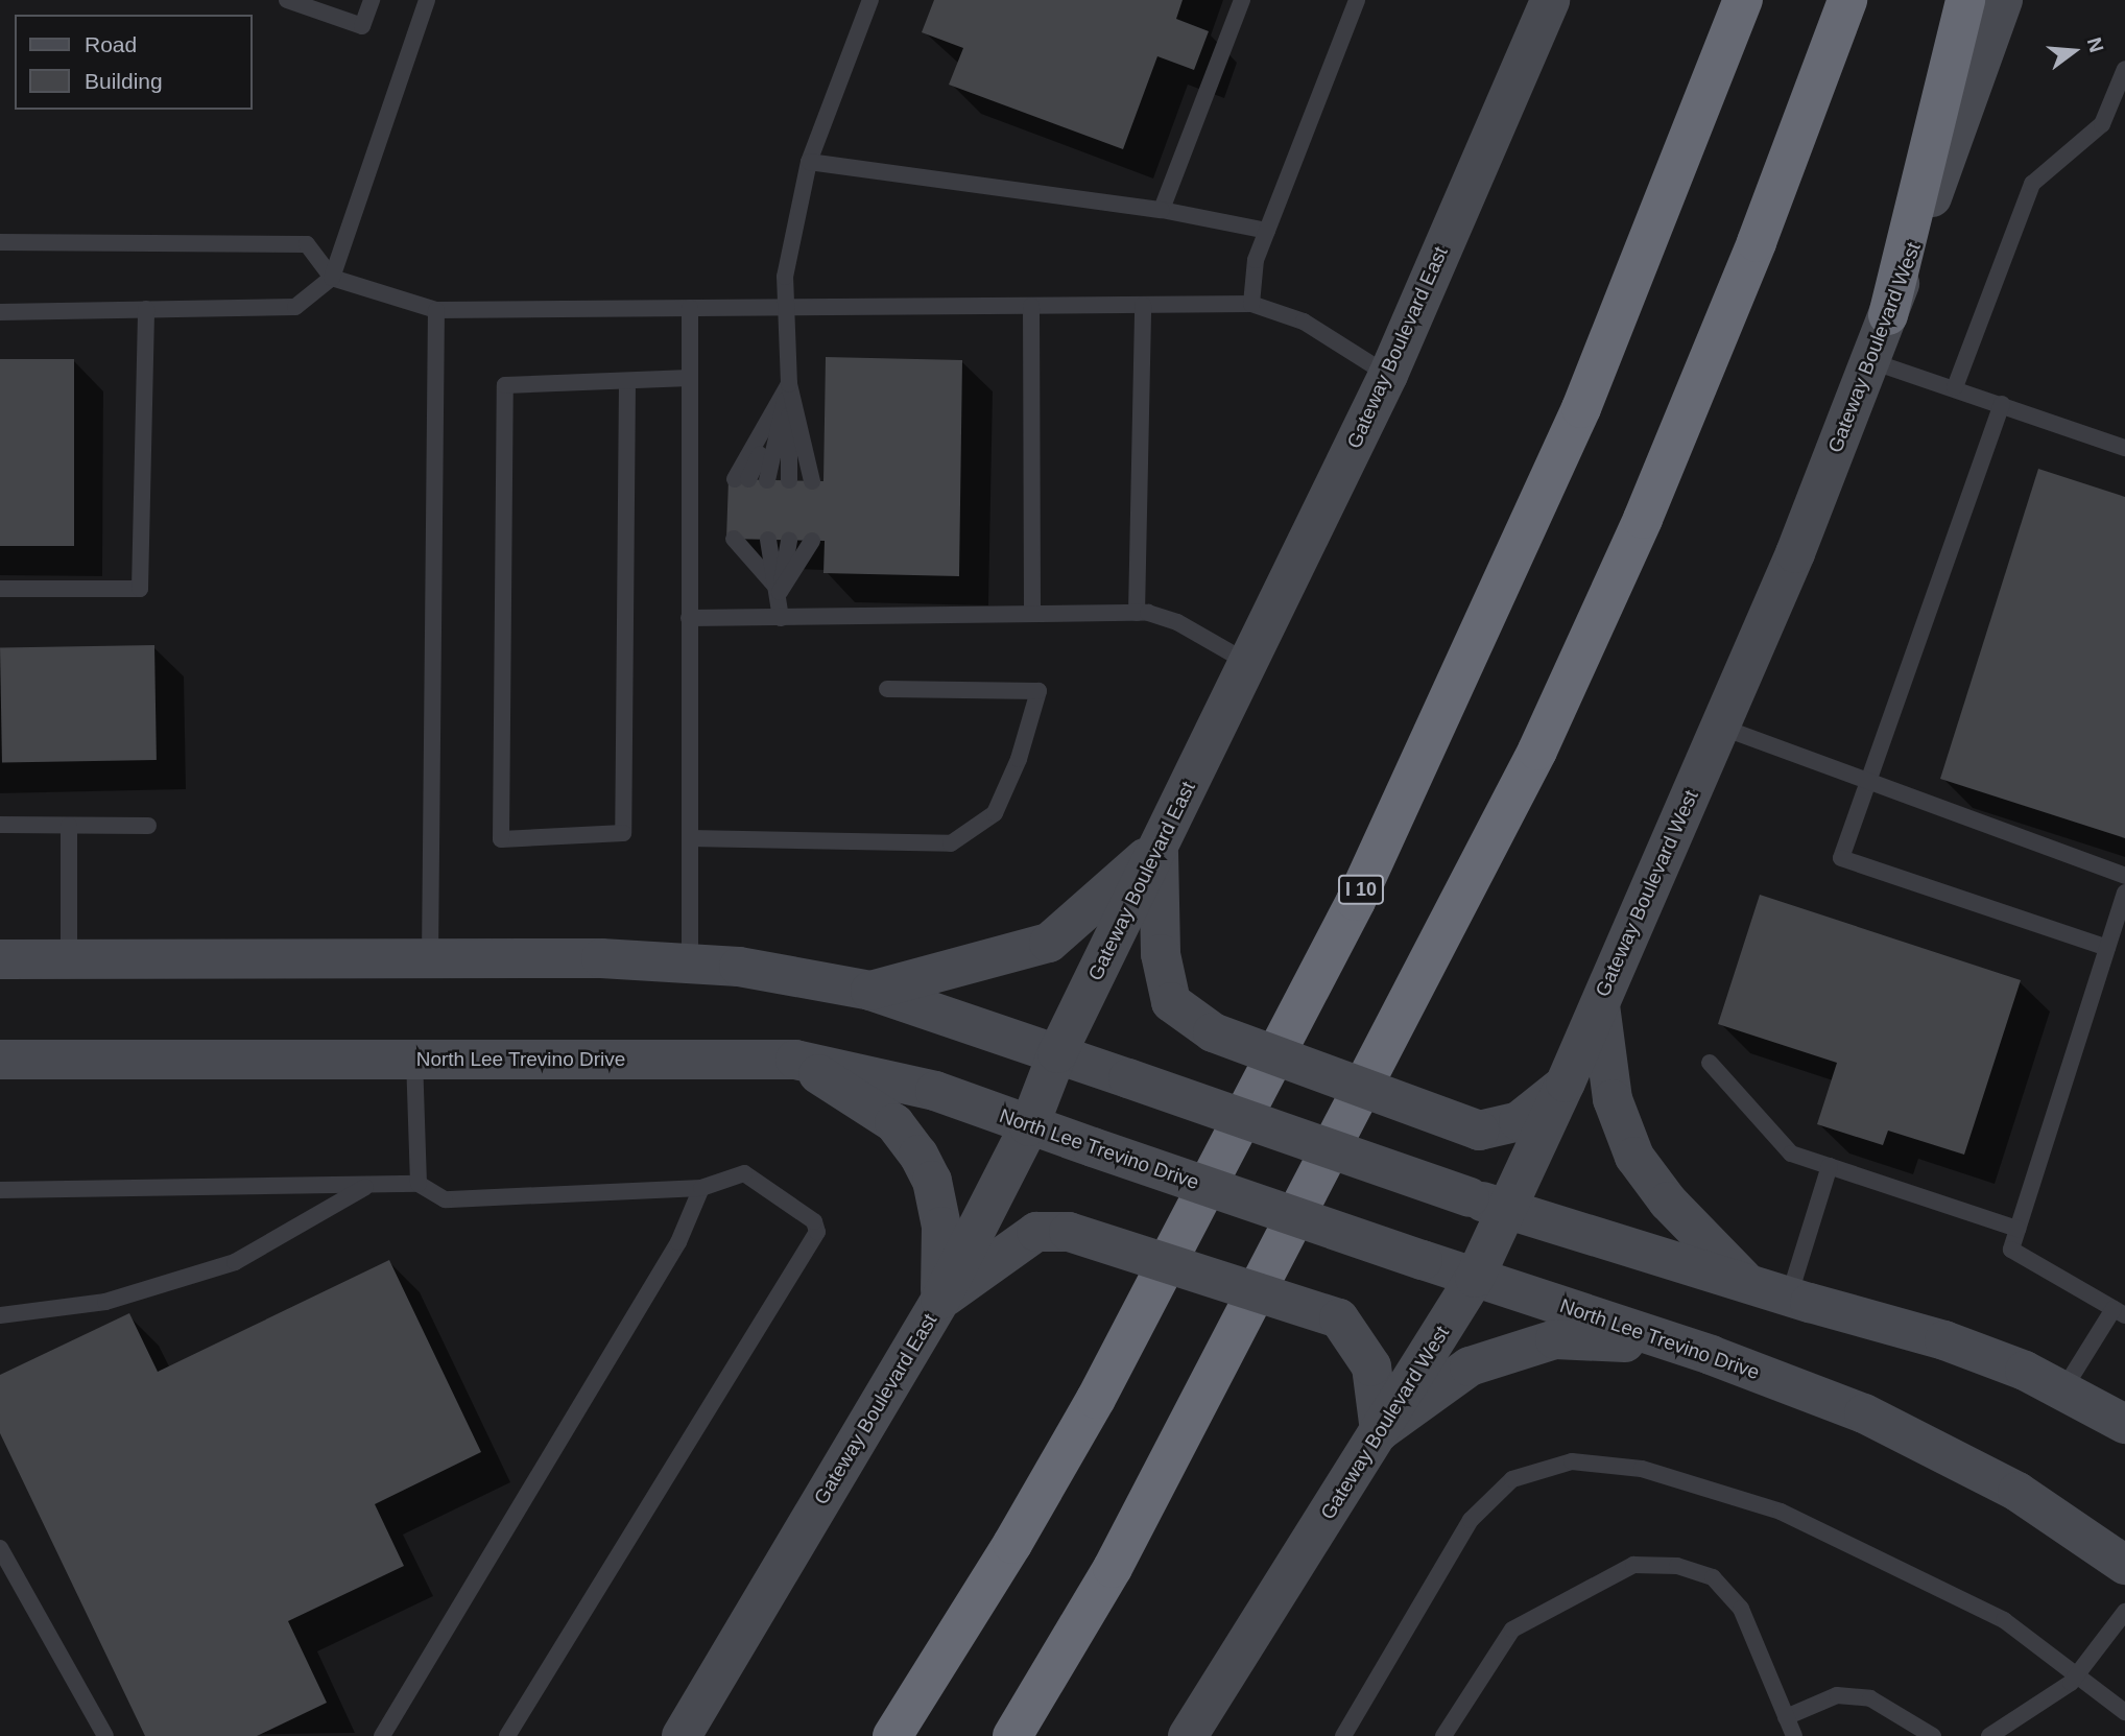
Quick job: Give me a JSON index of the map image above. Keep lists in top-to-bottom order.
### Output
{
  "streets": {
    "highway": ["I 10"],
    "main road": ["Gateway Boulevard East", "Gateway Boulevard West", "North Lee Trevino Drive"]
  },
  "crossings": [
    ["Gateway Boulevard East", "North Lee Trevino Drive"],
    ["Gateway Boulevard West", "North Lee Trevino Drive"]
  ],
  "legend": ["Road", "Building"],
  "north": "right"
}
